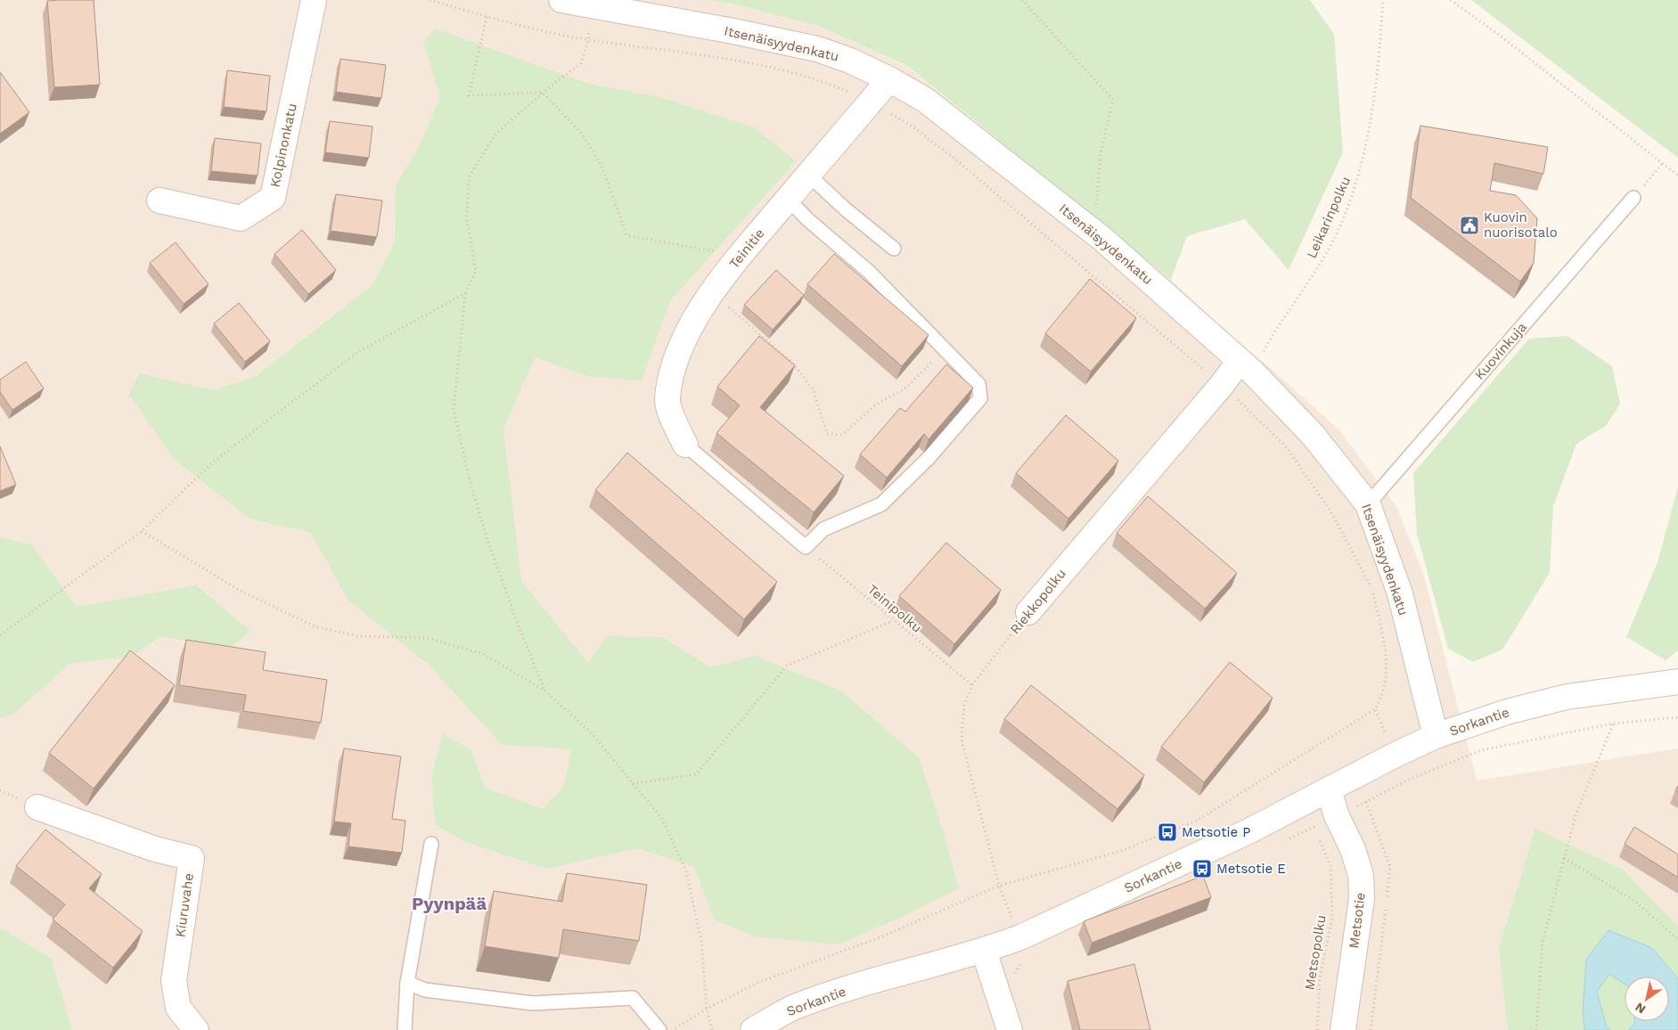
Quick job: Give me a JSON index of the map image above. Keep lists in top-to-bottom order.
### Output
{
  "streets": {
    "street": [
      "Itsenäisyydenkatu",
      "Kolpinonkatu",
      "Teinitie",
      "Riekkopolku",
      "Sorkantie",
      "Kiuruvahe",
      "Metsotie"
    ],
    "lane": ["Kuovinkuja"],
    "path": ["Leikarinpolku", "Teinipolku", "Metsopolku"]
  },
  "crossings": [
    ["Itsenäisyydenkatu", "Leikarinpolku"],
    ["Itsenäisyydenkatu", "Teinitie"],
    ["Itsenäisyydenkatu", "Kuovinkuja"],
    ["Itsenäisyydenkatu", "Riekkopolku"],
    ["Itsenäisyydenkatu", "Sorkantie"],
    ["Leikarinpolku", "Riekkopolku"],
    ["Riekkopolku", "Teinipolku"],
    ["Sorkantie", "Metsotie"],
    ["Metsotie", "Metsopolku"]
  ],
  "districts": ["Pyynpää"],
  "places": {
    "public building": ["Kuovin nuorisotalo"],
    "bus stop": ["Metsotie P", "Metsotie E"]
  },
  "north": "bottom left"
}
